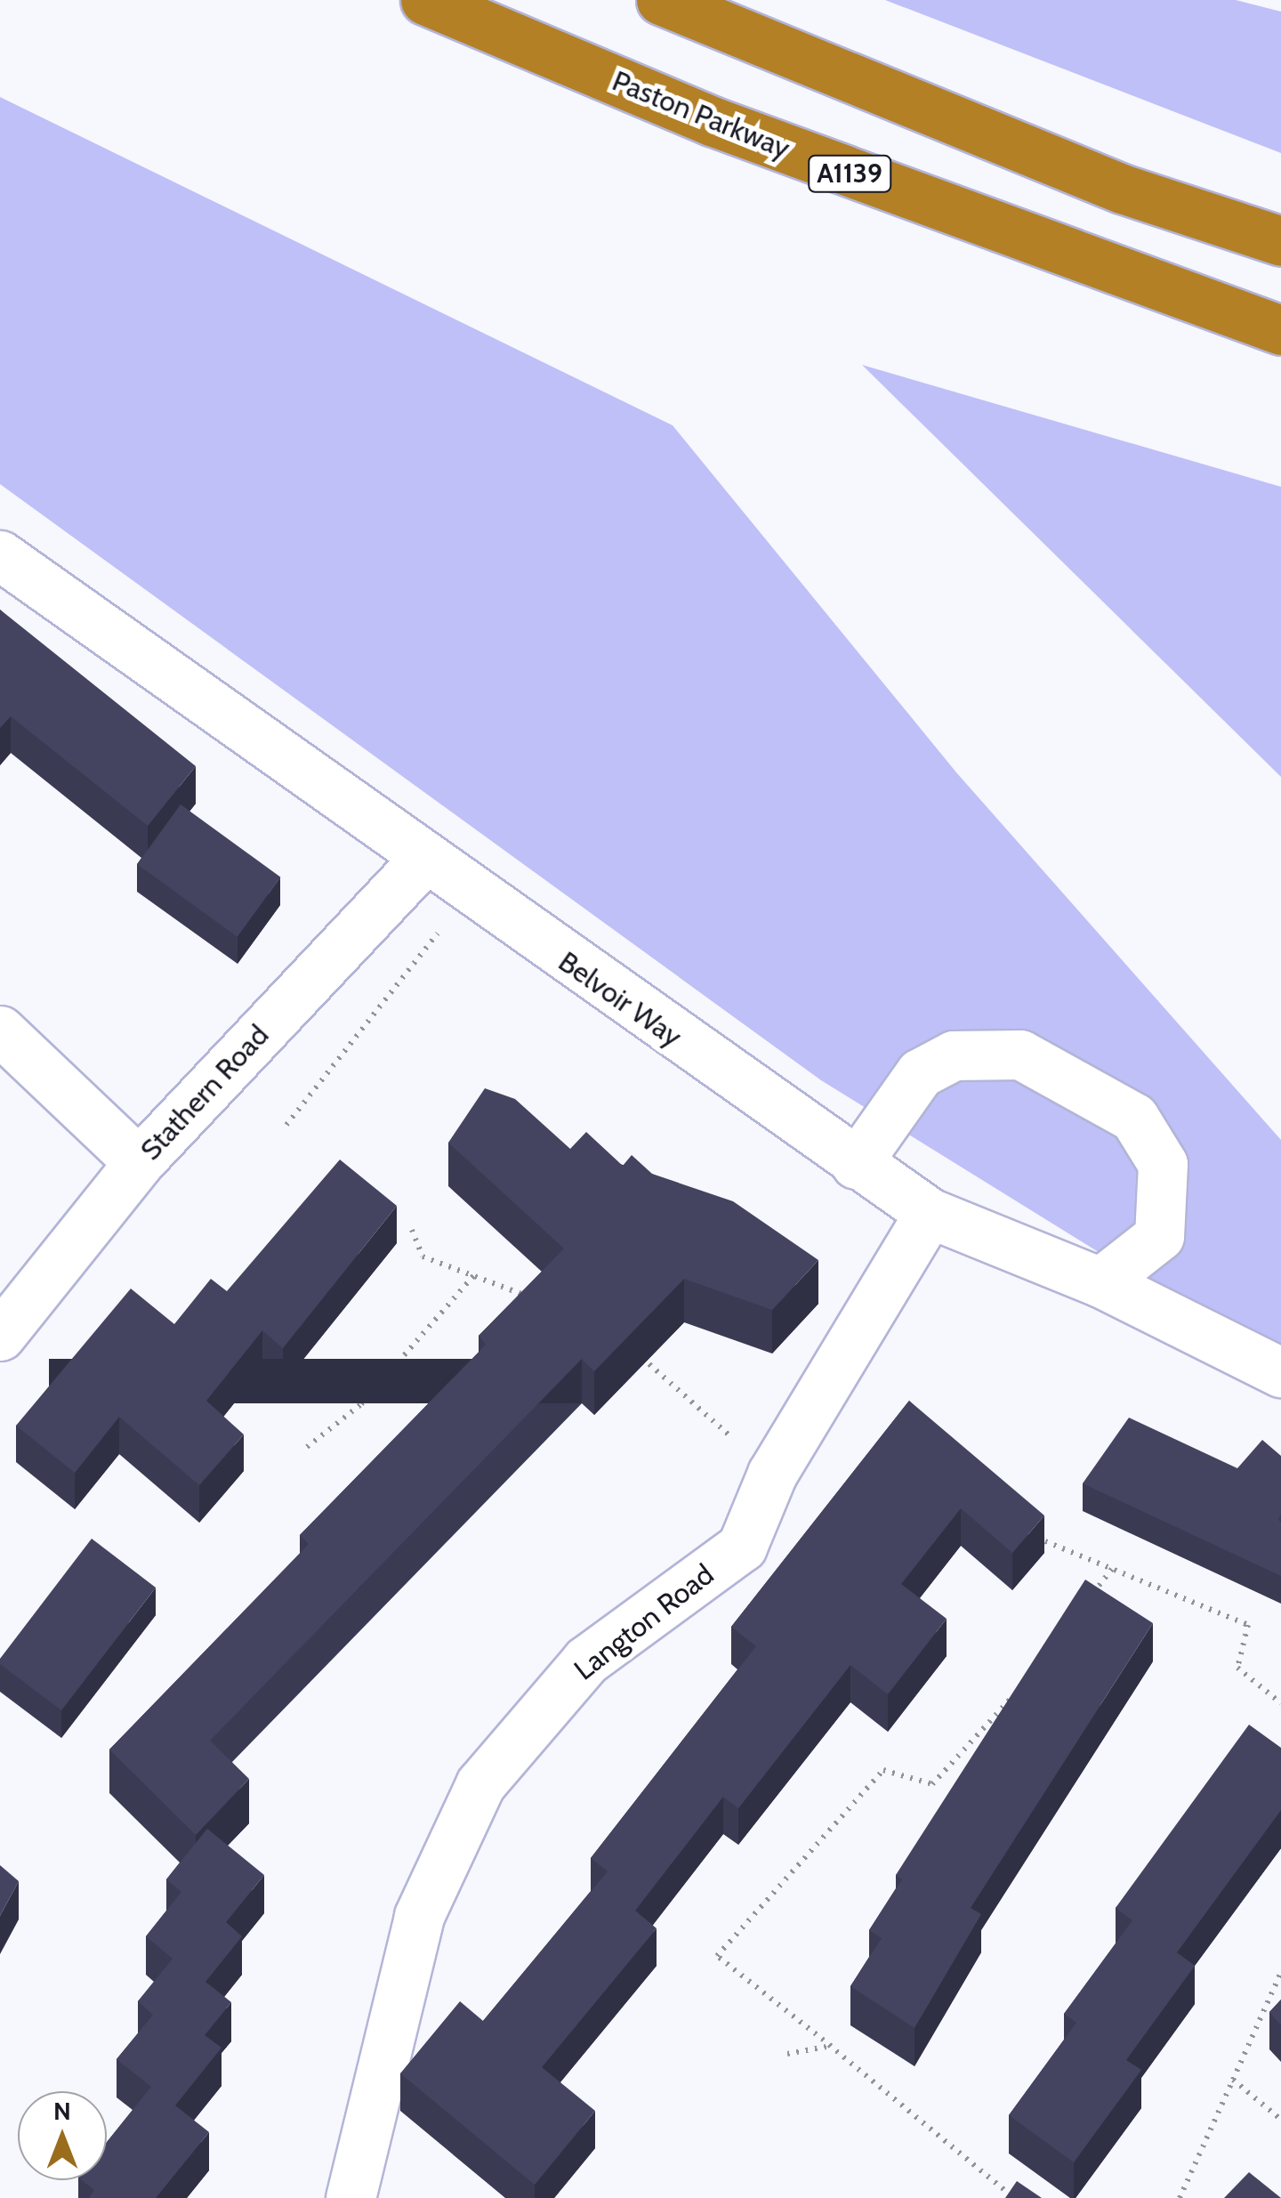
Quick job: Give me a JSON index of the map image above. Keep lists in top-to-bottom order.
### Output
{
  "streets": {
    "highway": ["Paston Parkway", "A1139"],
    "street": ["Belvoir Way", "Stathern Road", "Langton Road"]
  },
  "crossings": [
    ["Belvoir Way", "Stathern Road"],
    ["Belvoir Way", "Langton Road"]
  ],
  "north": "top"
}
